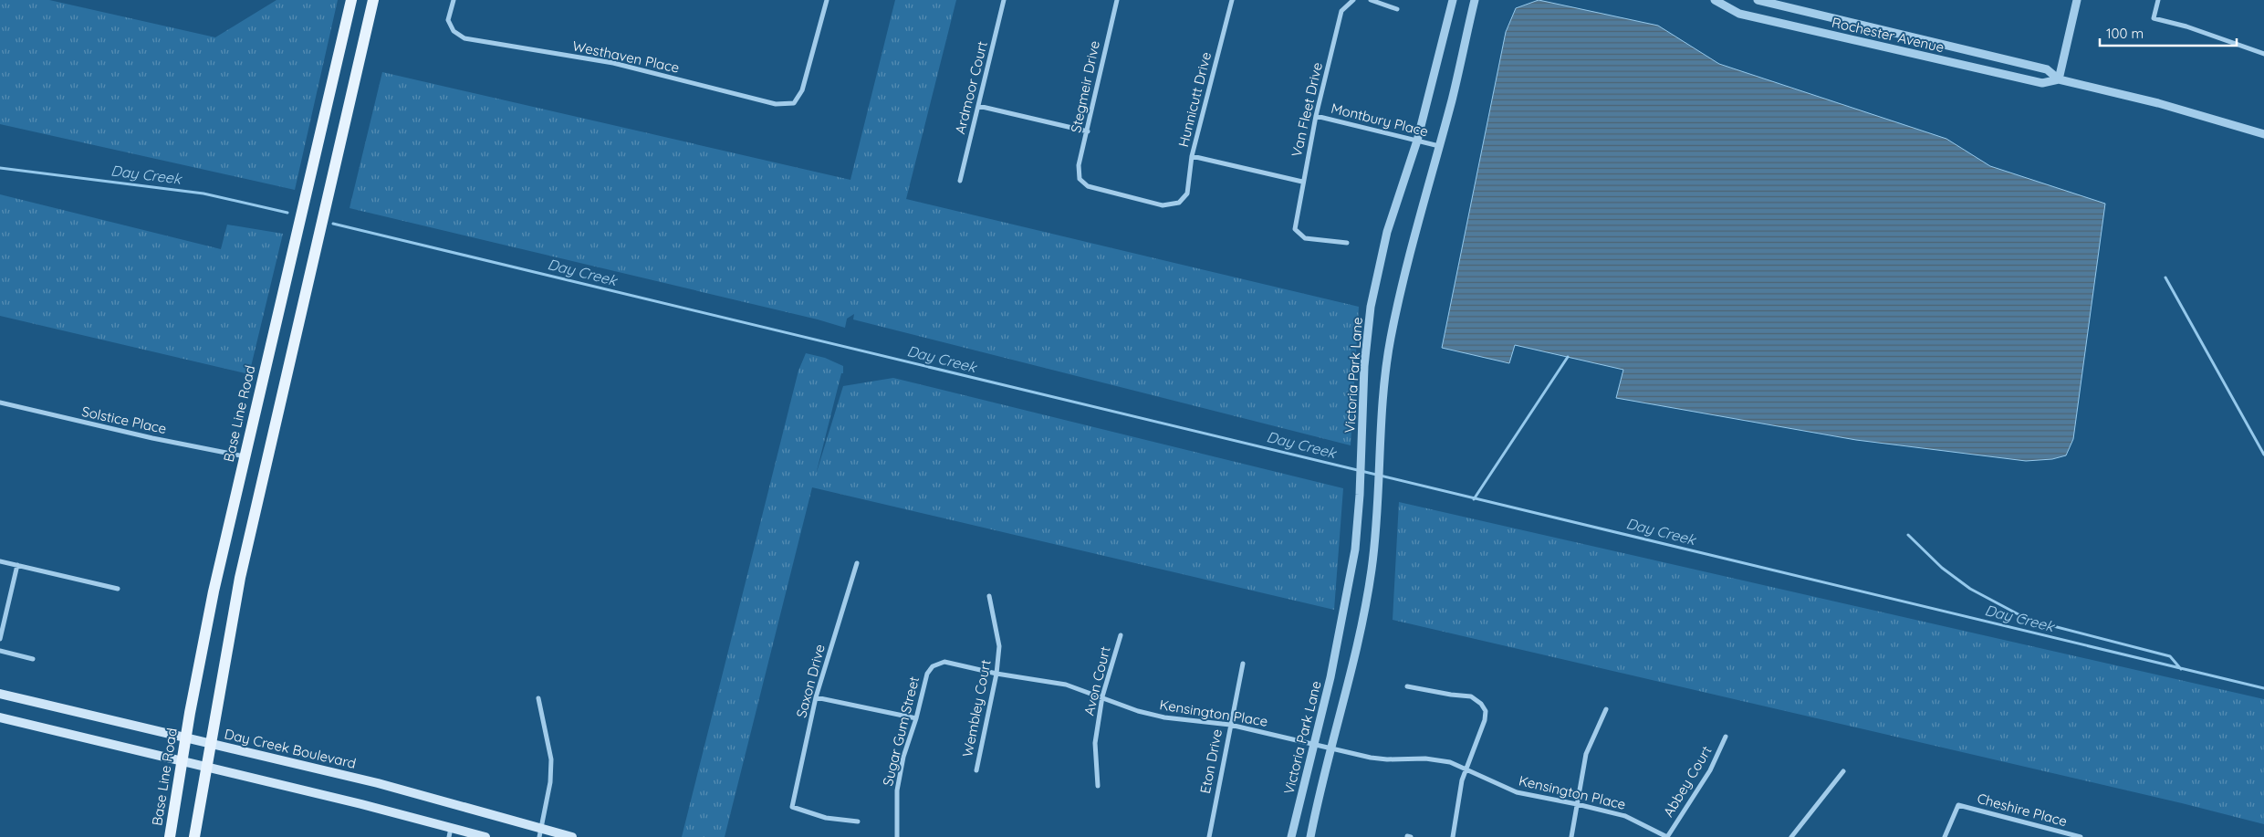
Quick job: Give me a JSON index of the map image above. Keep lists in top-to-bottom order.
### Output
{
  "streets": {
    "main road": ["Base Line Road", "Day Creek Boulevard"],
    "street": [
      "Rochester Avenue",
      "Westhaven Place",
      "Stegmeir Drive",
      "Ardmoor Court",
      "Hunnicutt Drive",
      "Van Fleet Drive",
      "Montbury Place",
      "Victoria Park Lane",
      "Solstice Place",
      "Saxon Drive",
      "Avon Court",
      "Wembley Court",
      "Kensington Place",
      "Sugar Gum Street",
      "Eton Drive",
      "Abbey Court",
      "Cheshire Place"
    ]
  },
  "crossings": [
    ["Stegmeir Drive", "Hunnicutt Drive"],
    ["Van Fleet Drive", "Montbury Place"],
    ["Montbury Place", "Victoria Park Lane"],
    ["Victoria Park Lane", "Kensington Place"],
    ["Base Line Road", "Solstice Place"],
    ["Base Line Road", "Day Creek Boulevard"],
    ["Avon Court", "Kensington Place"],
    ["Wembley Court", "Kensington Place"],
    ["Kensington Place", "Sugar Gum Street"],
    ["Kensington Place", "Eton Drive"],
    ["Kensington Place", "Abbey Court"]
  ],
  "water": ["Day Creek"],
  "scale_bar": "100 m"
}
